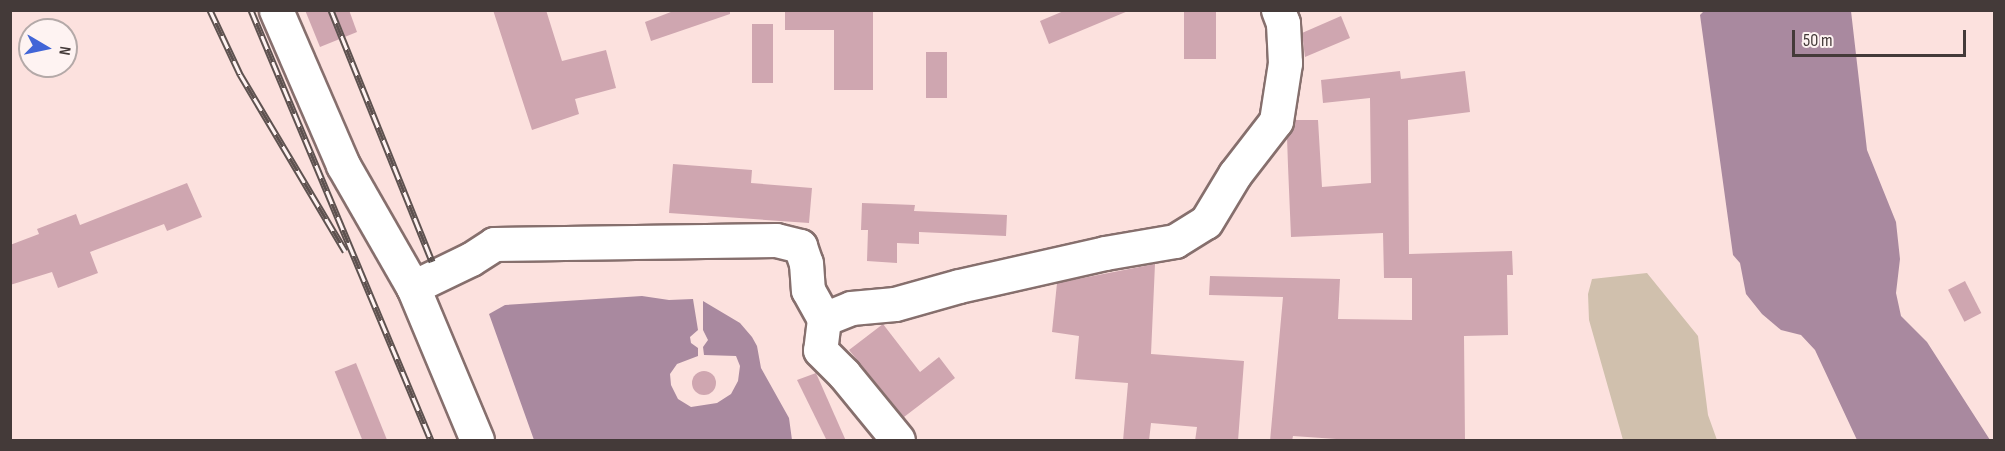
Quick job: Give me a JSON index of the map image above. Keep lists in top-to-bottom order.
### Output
{
  "scale_bar": "50 m",
  "north": "right"
}
